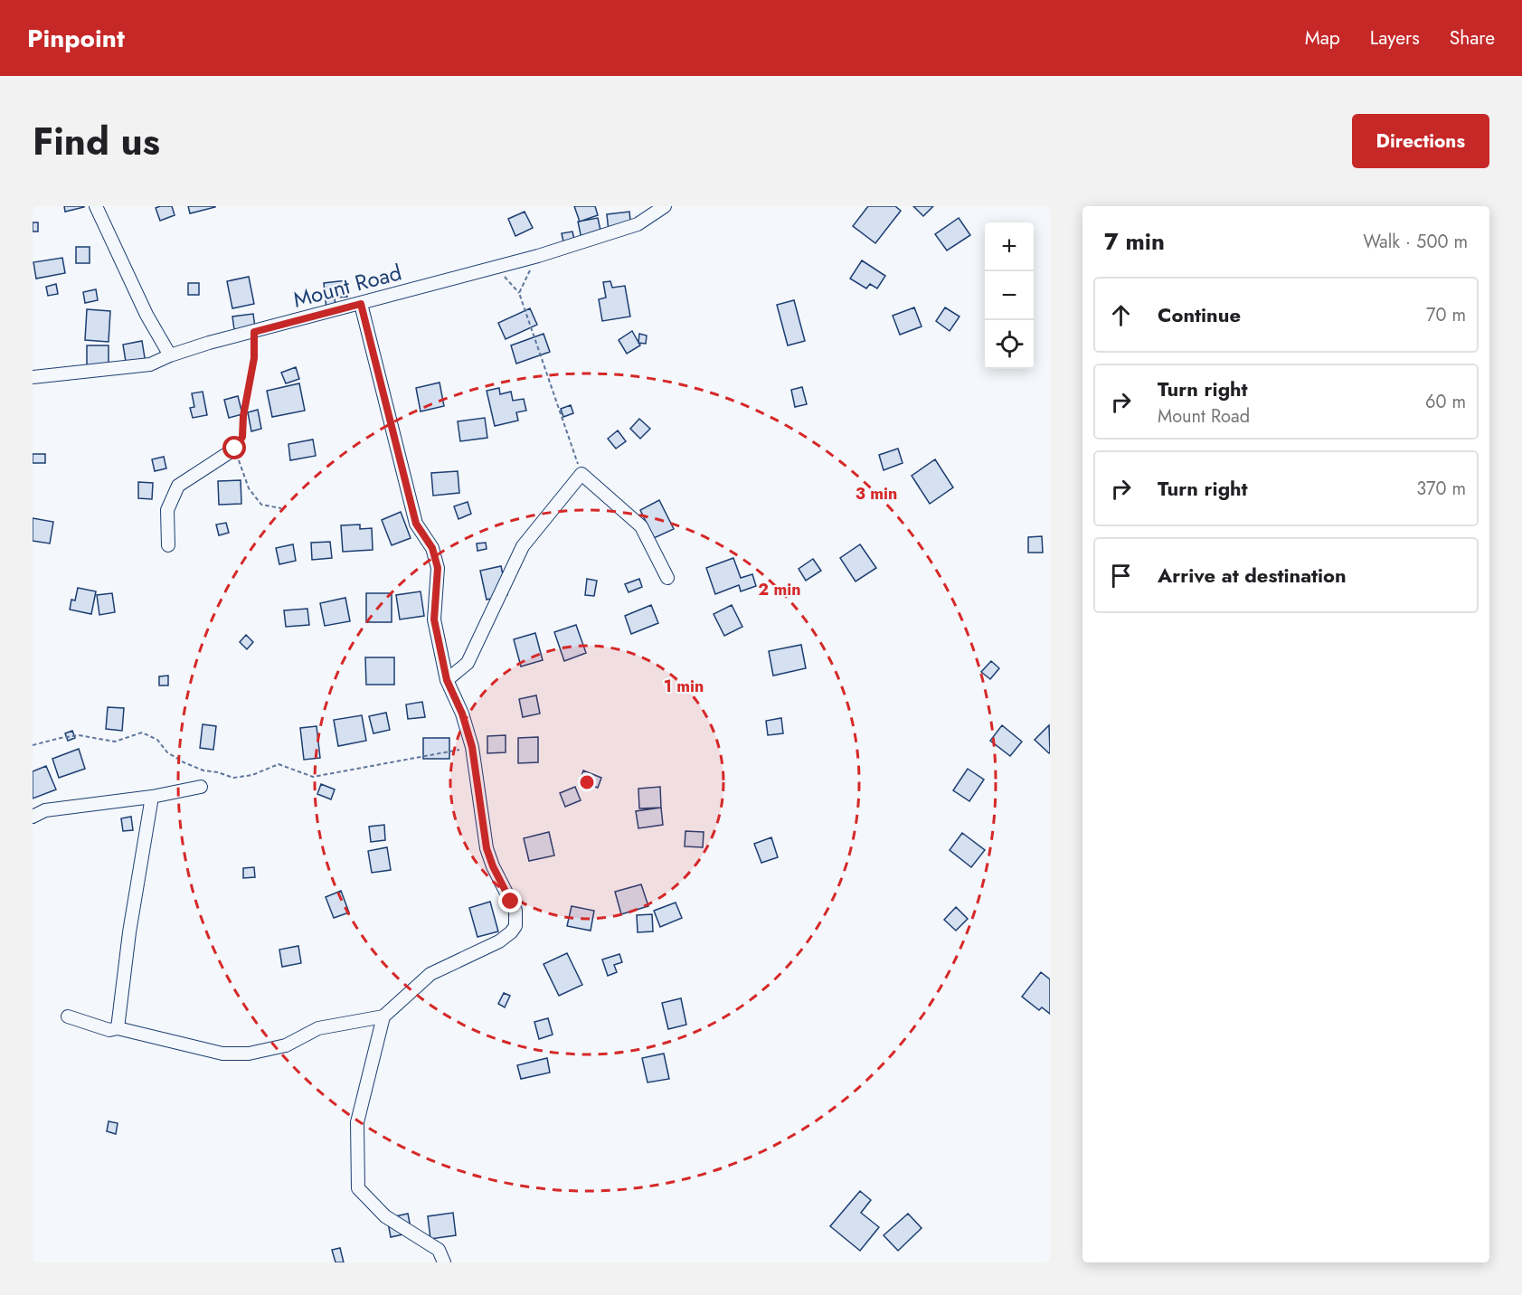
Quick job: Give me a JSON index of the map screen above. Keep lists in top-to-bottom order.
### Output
{
  "streets": {
    "street": ["Mount Road"]
  },
  "page": {
    "header": "Pinpoint",
    "nav": ["Map", "Layers", "Share"],
    "title": "Find us",
    "buttons": "Directions",
    "heading": ["7 min", "Walk · 500 m"],
    "map_buttons": ["+", "−"],
    "list": [
      ["Continue", "70 m"],
      ["Turn right", "Mount Road", "60 m"],
      ["Turn right", "370 m"],
      "Arrive at destination"
    ]
  },
  "rings": ["3 min", "2 min", "1 min"]
}
